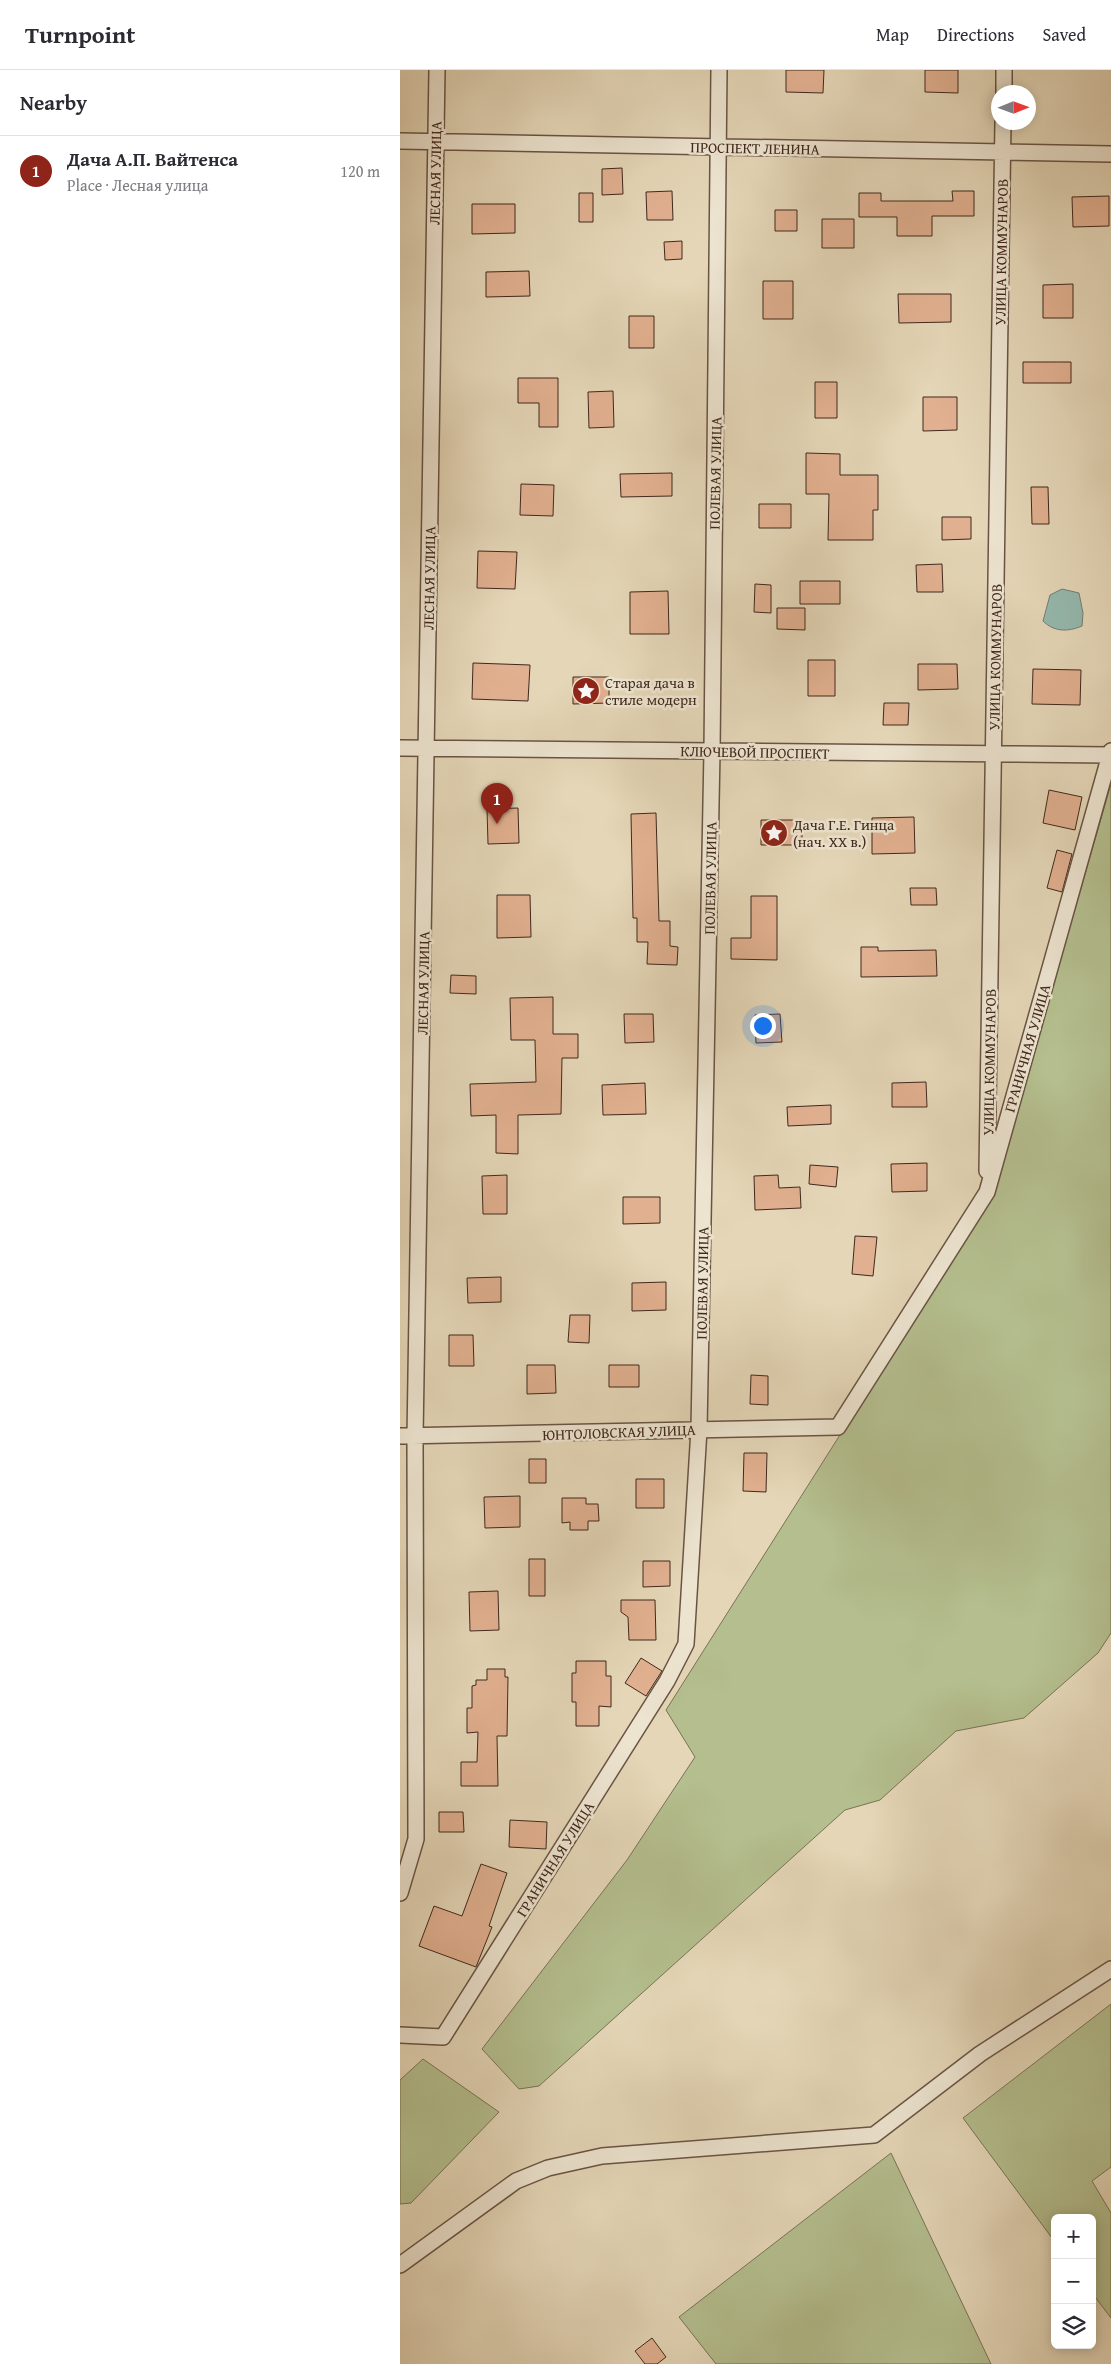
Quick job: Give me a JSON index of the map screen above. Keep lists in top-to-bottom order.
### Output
{
  "streets": {
    "street": [
      "ПРОСПЕКТ ЛЕНИНА",
      "ЛЕСНАЯ УЛИЦА",
      "УЛИЦА КОММУНАРОВ",
      "ПОЛЕВАЯ УЛИЦА",
      "КЛЮЧЕВОЙ ПРОСПЕКТ",
      "ГРАНИЧНАЯ УЛИЦА",
      "ЮНТОЛОВСКАЯ УЛИЦА"
    ]
  },
  "crossings": [
    ["ПРОСПЕКТ ЛЕНИНА", "ЛЕСНАЯ УЛИЦА"],
    ["ПРОСПЕКТ ЛЕНИНА", "УЛИЦА КОММУНАРОВ"],
    ["ПРОСПЕКТ ЛЕНИНА", "ПОЛЕВАЯ УЛИЦА"],
    ["ЛЕСНАЯ УЛИЦА", "КЛЮЧЕВОЙ ПРОСПЕКТ"],
    ["ЛЕСНАЯ УЛИЦА", "ЮНТОЛОВСКАЯ УЛИЦА"],
    ["УЛИЦА КОММУНАРОВ", "КЛЮЧЕВОЙ ПРОСПЕКТ"],
    ["УЛИЦА КОММУНАРОВ", "ГРАНИЧНАЯ УЛИЦА"],
    ["ПОЛЕВАЯ УЛИЦА", "КЛЮЧЕВОЙ ПРОСПЕКТ"],
    ["ПОЛЕВАЯ УЛИЦА", "ГРАНИЧНАЯ УЛИЦА"],
    ["ПОЛЕВАЯ УЛИЦА", "ЮНТОЛОВСКАЯ УЛИЦА"],
    ["КЛЮЧЕВОЙ ПРОСПЕКТ", "ГРАНИЧНАЯ УЛИЦА"],
    ["ГРАНИЧНАЯ УЛИЦА", "ЮНТОЛОВСКАЯ УЛИЦА"]
  ],
  "places": {
    "place": ["Старая дача в стиле модерн", "Дача Г.Е. Гинца (нач. XX в.)"]
  },
  "north": "right",
  "page": {
    "header": "Turnpoint",
    "nav": ["Map", "Directions", "Saved"],
    "heading": "Nearby",
    "list": [
      {
        "mark": "1",
        "name": "Дача А.П. Вайтенса",
        "note": "Place · Лесная улица",
        "value": "120 m"
      }
    ],
    "pins": "1",
    "map_buttons": ["+", "−"]
  }
}
